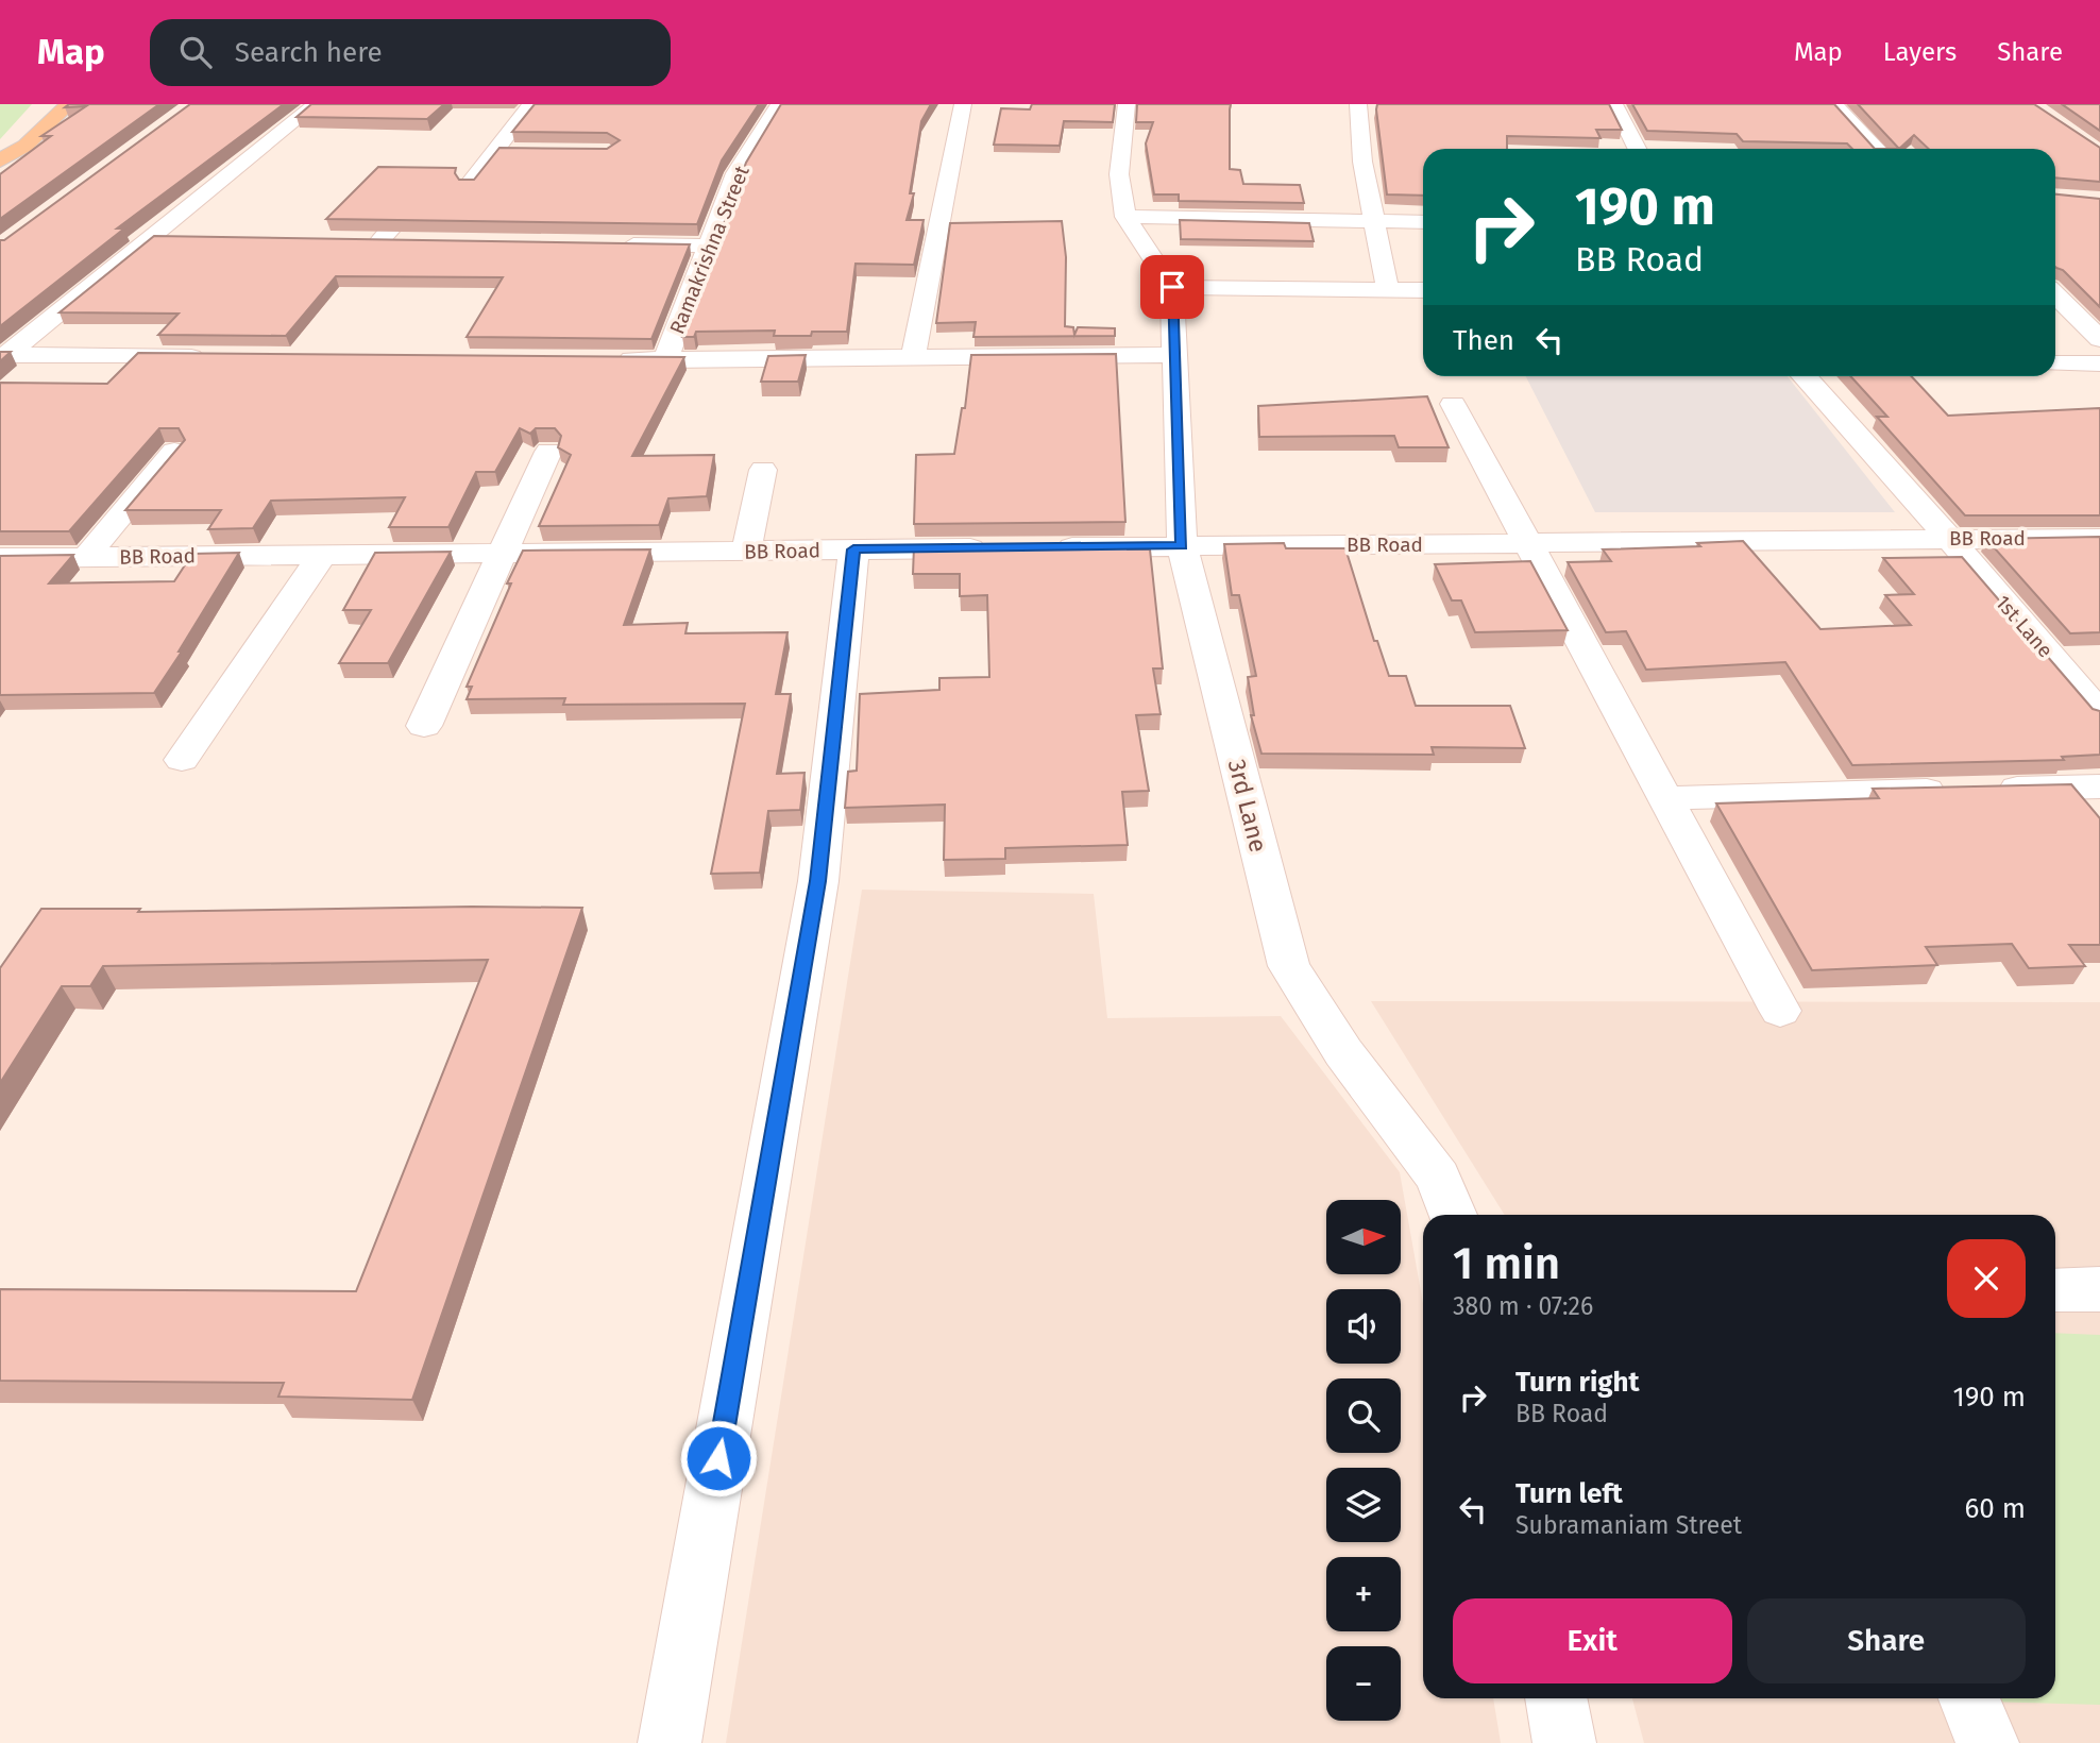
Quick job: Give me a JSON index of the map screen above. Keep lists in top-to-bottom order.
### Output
{
  "streets": {
    "street": [
      "Ramakrishna Street",
      "BB Road",
      "1st Lane",
      "3rd Lane"
    ]
  },
  "crossings": [
    ["BB Road", "1st Lane"],
    ["BB Road", "3rd Lane"]
  ],
  "north": "right",
  "page": {
    "header": "Map",
    "search": "Search here",
    "nav": ["Map", "Layers", "Share"],
    "turn": ["190 m", "BB Road"],
    "then": "Then",
    "map_buttons": ["+", "−"],
    "heading": ["1 min", "380 m · 07:26"],
    "list": [
      {
        "name": "Turn right",
        "note": "BB Road",
        "value": "190 m"
      },
      {
        "name": "Turn left",
        "note": "Subramaniam Street",
        "value": "60 m"
      }
    ],
    "buttons": ["Exit", "Share"]
  }
}
